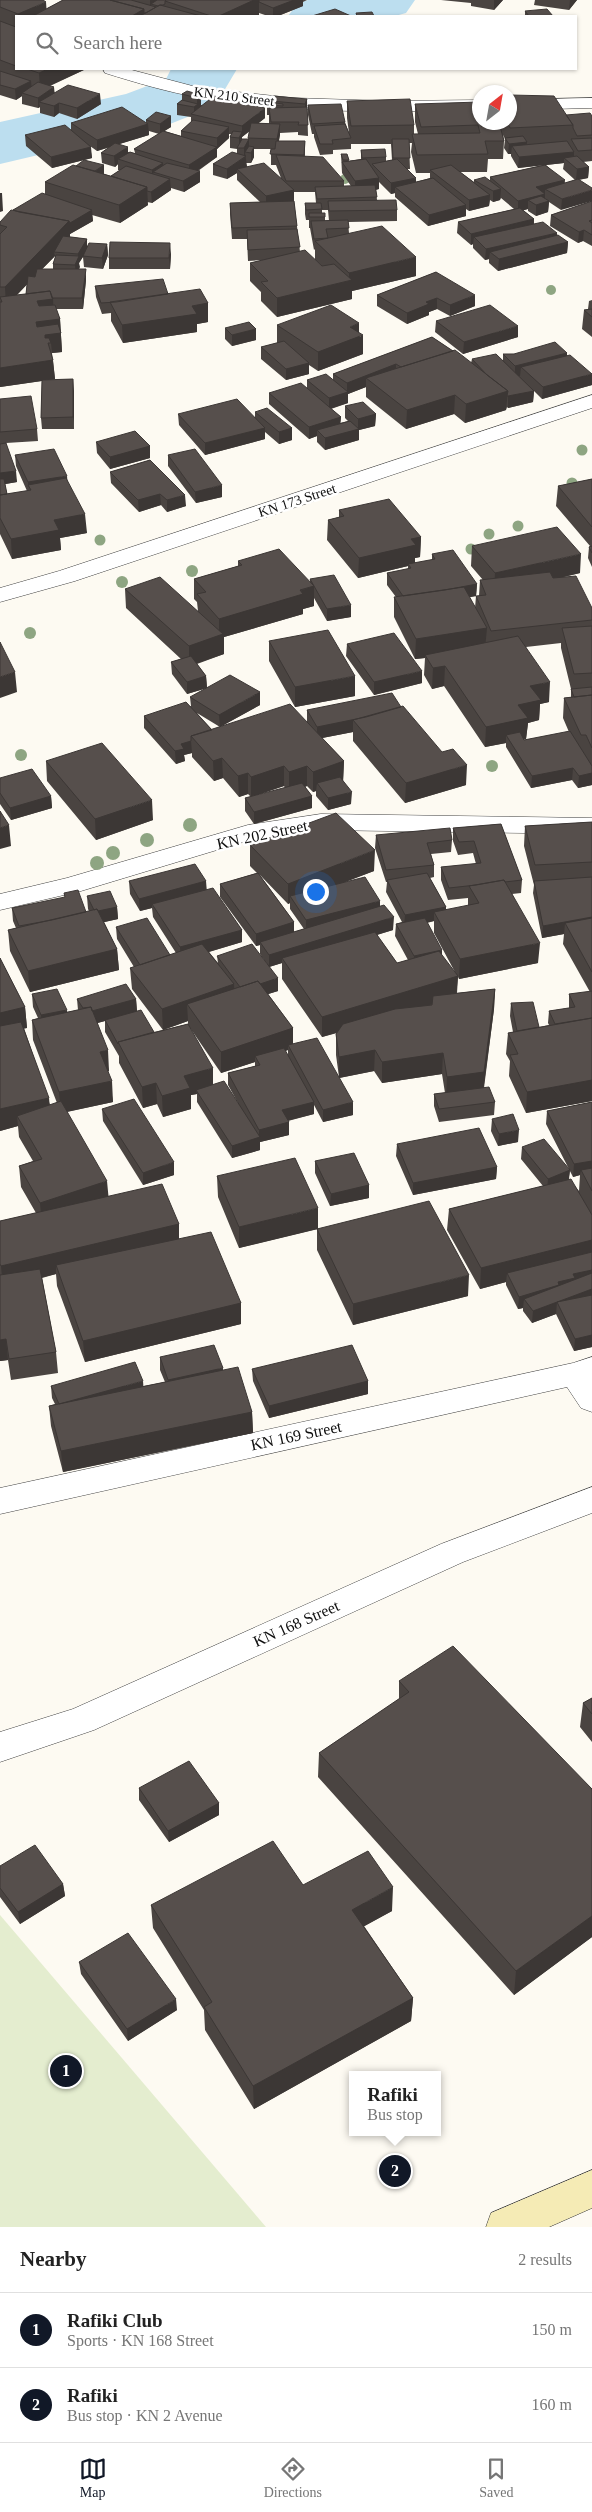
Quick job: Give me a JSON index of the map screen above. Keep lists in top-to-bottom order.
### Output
{
  "streets": {
    "street": [
      "KN 210 Street",
      "KN 173 Street",
      "KN 202 Street",
      "KN 169 Street",
      "KN 168 Street"
    ]
  },
  "north": "top right",
  "page": {
    "search": "Search here",
    "pins": ["1", "2"],
    "popup": ["Rafiki", "Bus stop"],
    "heading": ["Nearby", "2 results"],
    "list": [
      {
        "mark": "1",
        "name": "Rafiki Club",
        "note": "Sports · KN 168 Street",
        "value": "150 m"
      },
      {
        "mark": "2",
        "name": "Rafiki",
        "note": "Bus stop · KN 2 Avenue",
        "value": "160 m"
      }
    ],
    "nav": ["Map", "Directions", "Saved"]
  }
}
